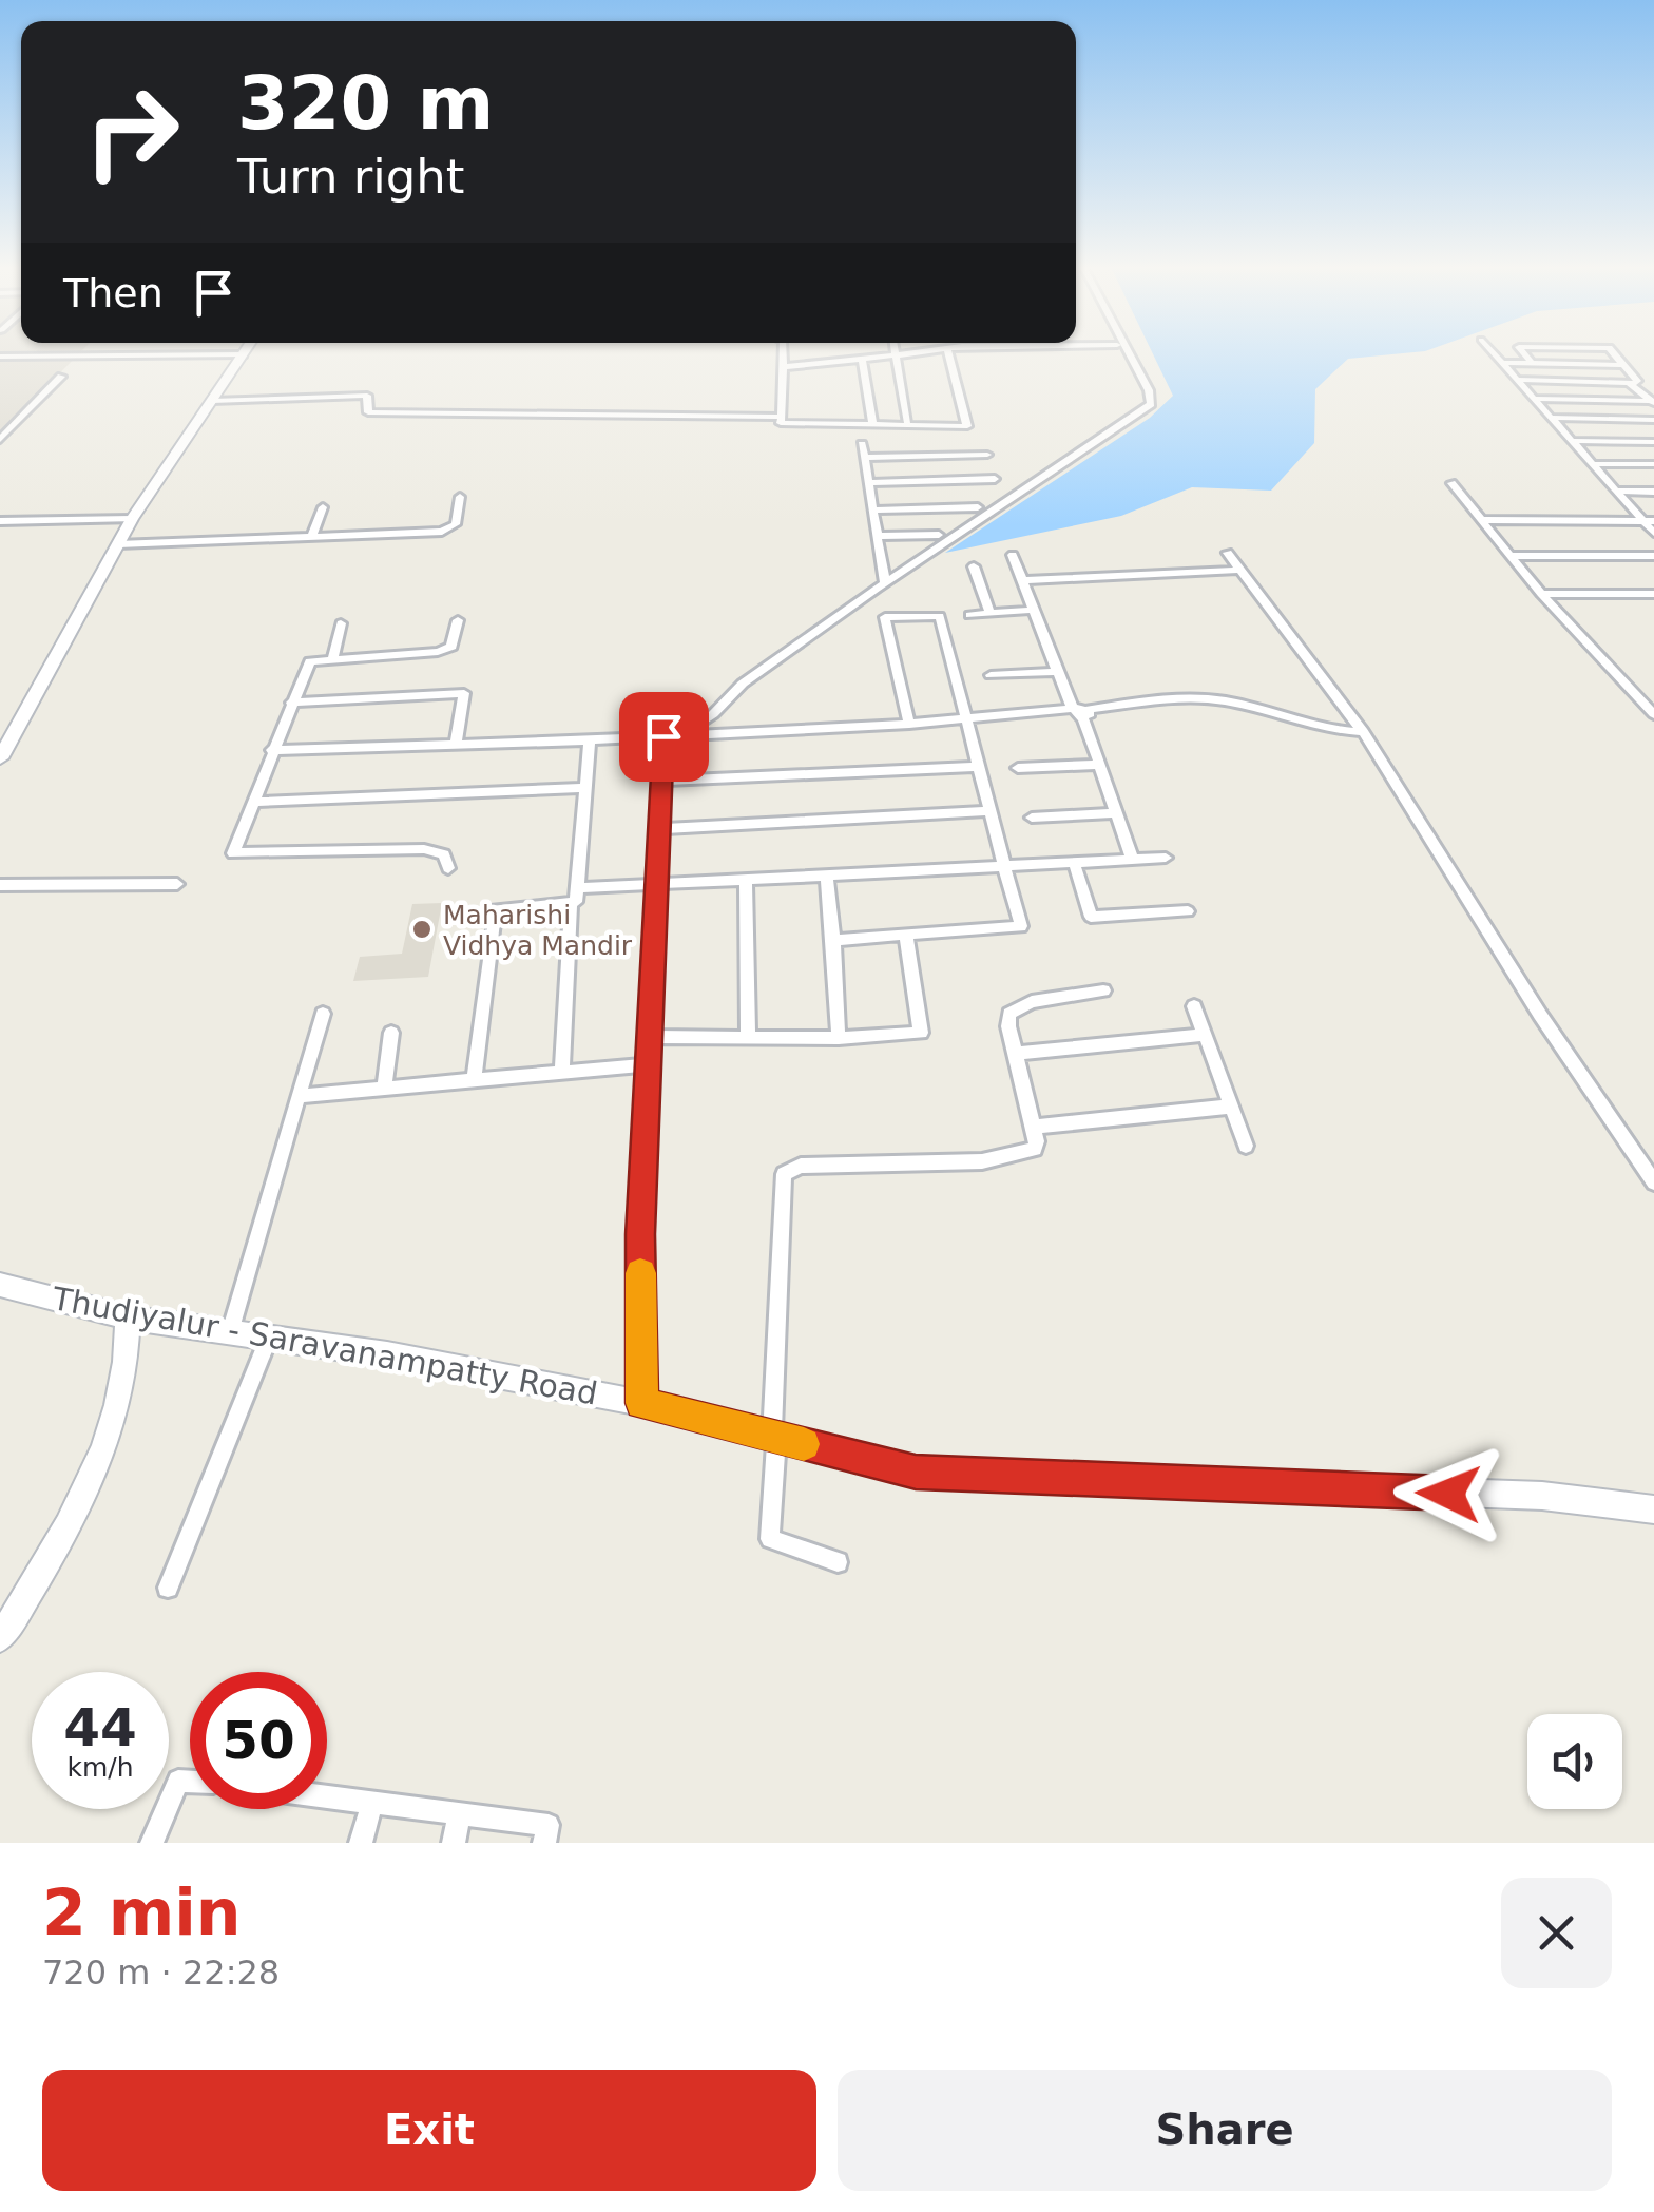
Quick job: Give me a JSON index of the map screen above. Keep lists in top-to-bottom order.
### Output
{
  "streets": {
    "main road": ["Thudiyalur - Saravanampatty Road"]
  },
  "places": ["Maharishi Vidhya Mandir"],
  "page": {
    "turn": ["320 m", "Turn right"],
    "then": "Then",
    "speed": "44 km/h",
    "limit": "50",
    "heading": ["2 min", "720 m · 22:28"],
    "buttons": ["Exit", "Share"]
  }
}
